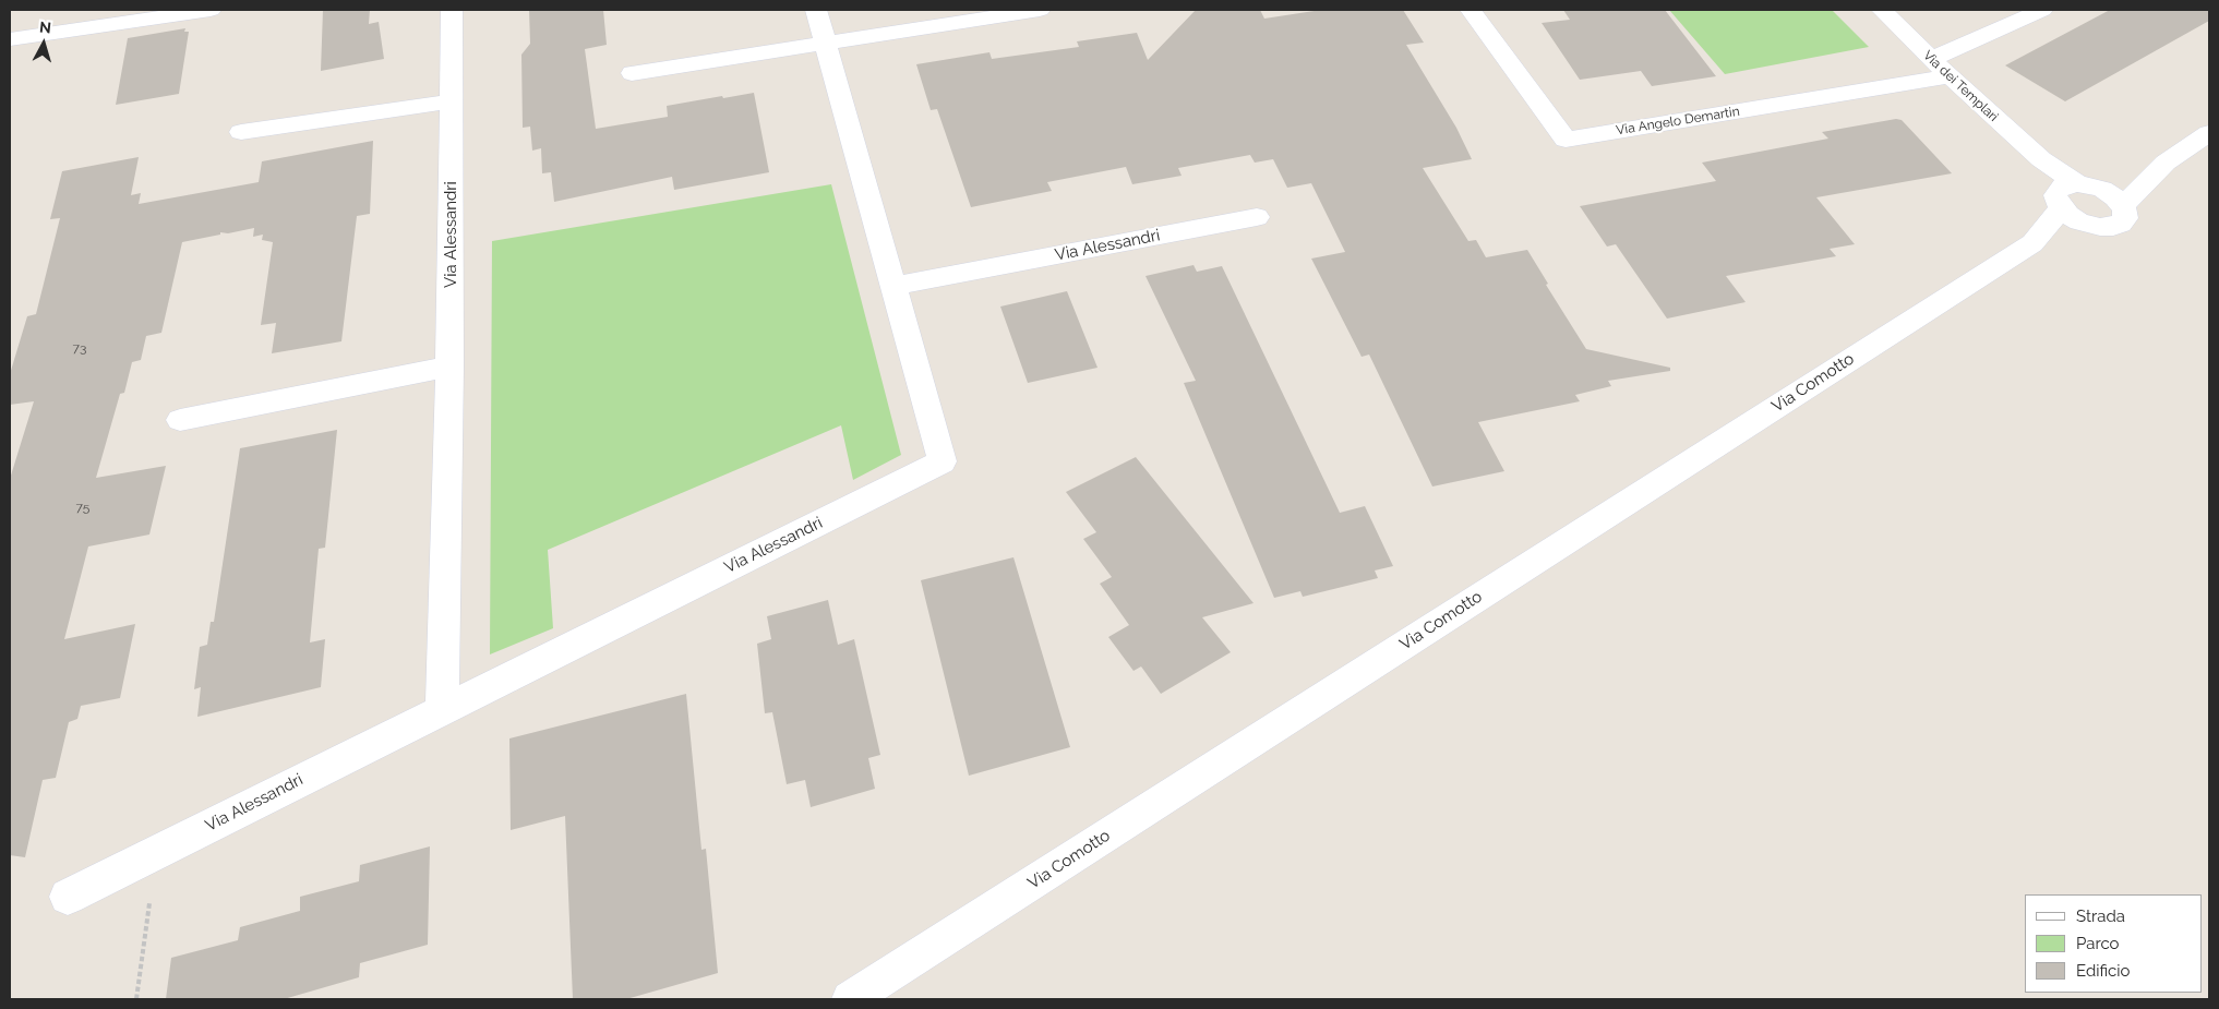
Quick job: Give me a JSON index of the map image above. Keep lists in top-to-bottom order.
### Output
{
  "streets": {
    "street": [
      "Via dei Templari",
      "Via Angelo Demartin",
      "Via Alessandri",
      "Via Comotto"
    ]
  },
  "crossings": [
    ["Via dei Templari", "Via Angelo Demartin"],
    ["Via dei Templari", "Via Comotto"]
  ],
  "house_numbers": ["73", "75"],
  "legend": ["Strada", "Parco", "Edificio"],
  "north": "top"
}
